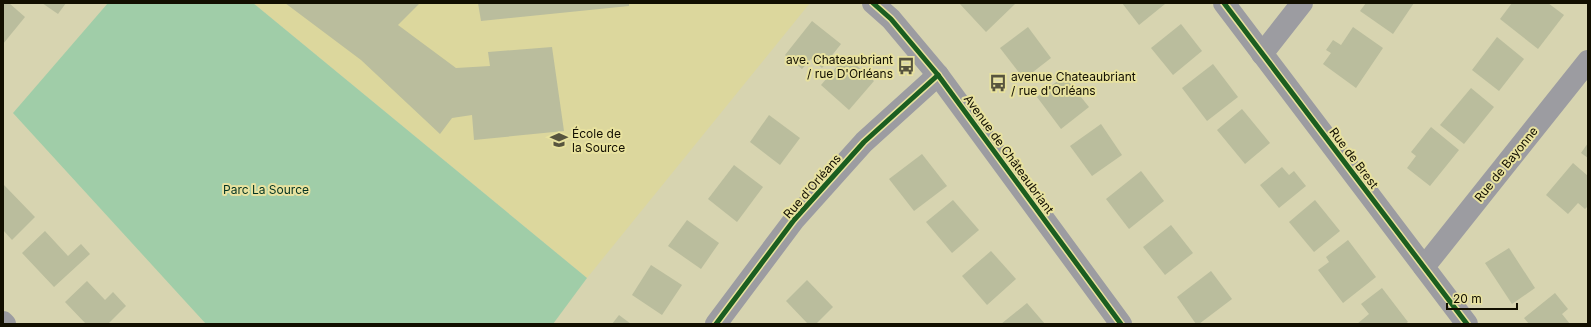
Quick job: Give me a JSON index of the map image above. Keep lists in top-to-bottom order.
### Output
{
  "streets": {
    "street": [
      "Avenue de Châteaubriant",
      "Rue de Brest",
      "Rue de Bayonne",
      "Rue d'Orléans"
    ]
  },
  "crossings": [
    ["Avenue de Châteaubriant", "Rue d'Orléans"],
    ["Rue de Brest", "Rue de Bayonne"]
  ],
  "parks": ["Parc La Source"],
  "places": {
    "bus stop": ["ave. Chateaubriant / rue D'Orléans", "avenue Chateaubriant / rue d'Orléans"],
    "school or university": ["École de la Source"]
  },
  "scale_bar": "20 m"
}
